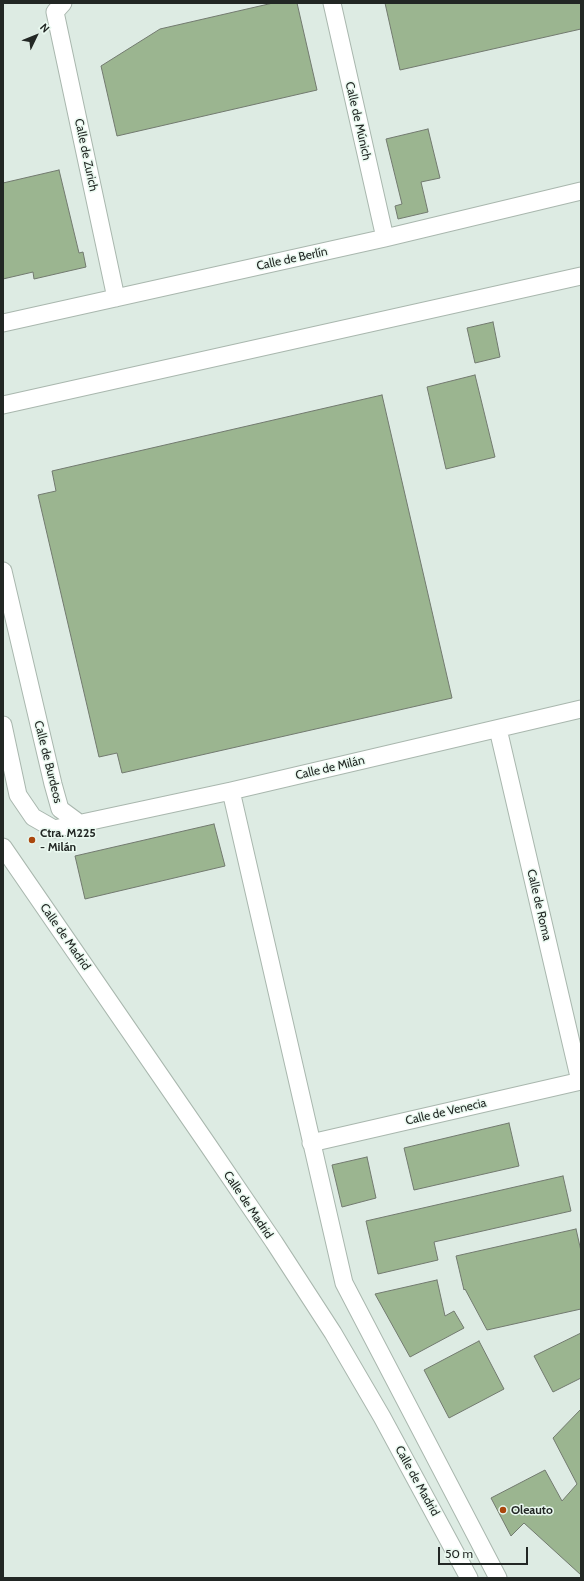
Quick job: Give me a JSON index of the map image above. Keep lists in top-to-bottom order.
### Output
{
  "streets": {
    "street": [
      "Calle de Múnich",
      "Calle de Zurich",
      "Calle de Berlín",
      "Calle de Burdeos",
      "Calle de Milán",
      "Calle de Roma",
      "Calle de Madrid",
      "Calle de Venecia"
    ]
  },
  "crossings": [
    ["Calle de Múnich", "Calle de Berlín"],
    ["Calle de Zurich", "Calle de Berlín"],
    ["Calle de Burdeos", "Calle de Milán"],
    ["Calle de Milán", "Calle de Roma"],
    ["Calle de Roma", "Calle de Venecia"]
  ],
  "places": ["Ctra. M225 - Milán", "Oleauto"],
  "scale_bar": "50 m",
  "north": "top right"
}
